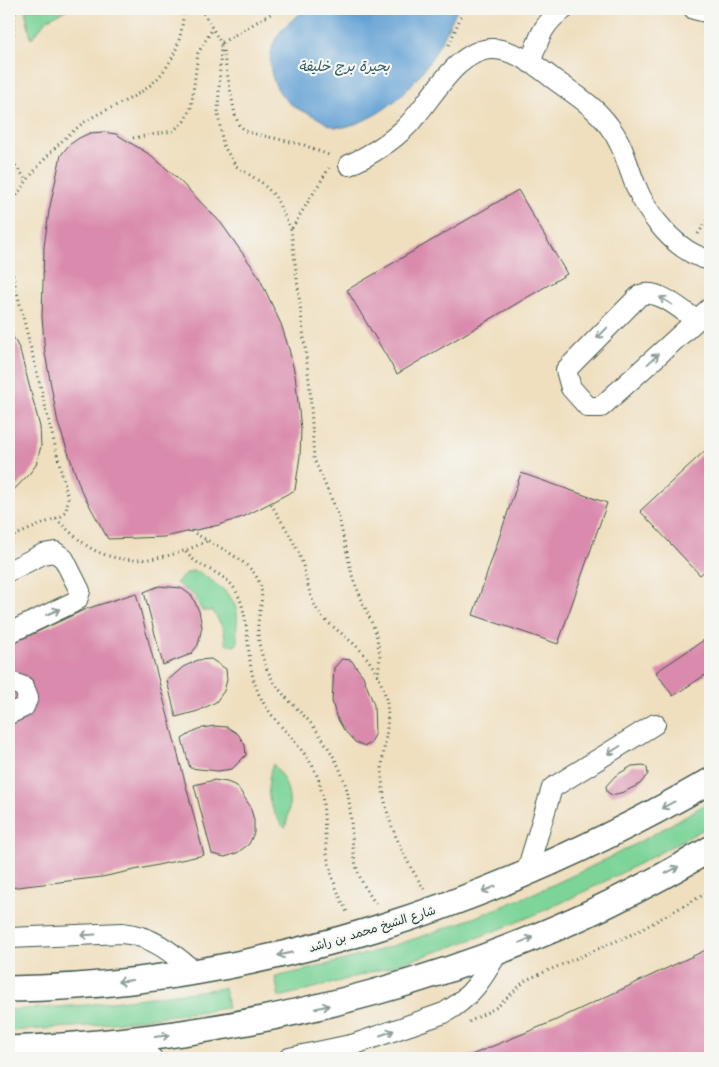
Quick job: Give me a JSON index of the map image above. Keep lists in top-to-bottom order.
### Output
{
  "streets": {
    "main road": ["شارع الشيخ محمد بن راشد"]
  },
  "water": ["بحيرة برج خليفة"]
}
